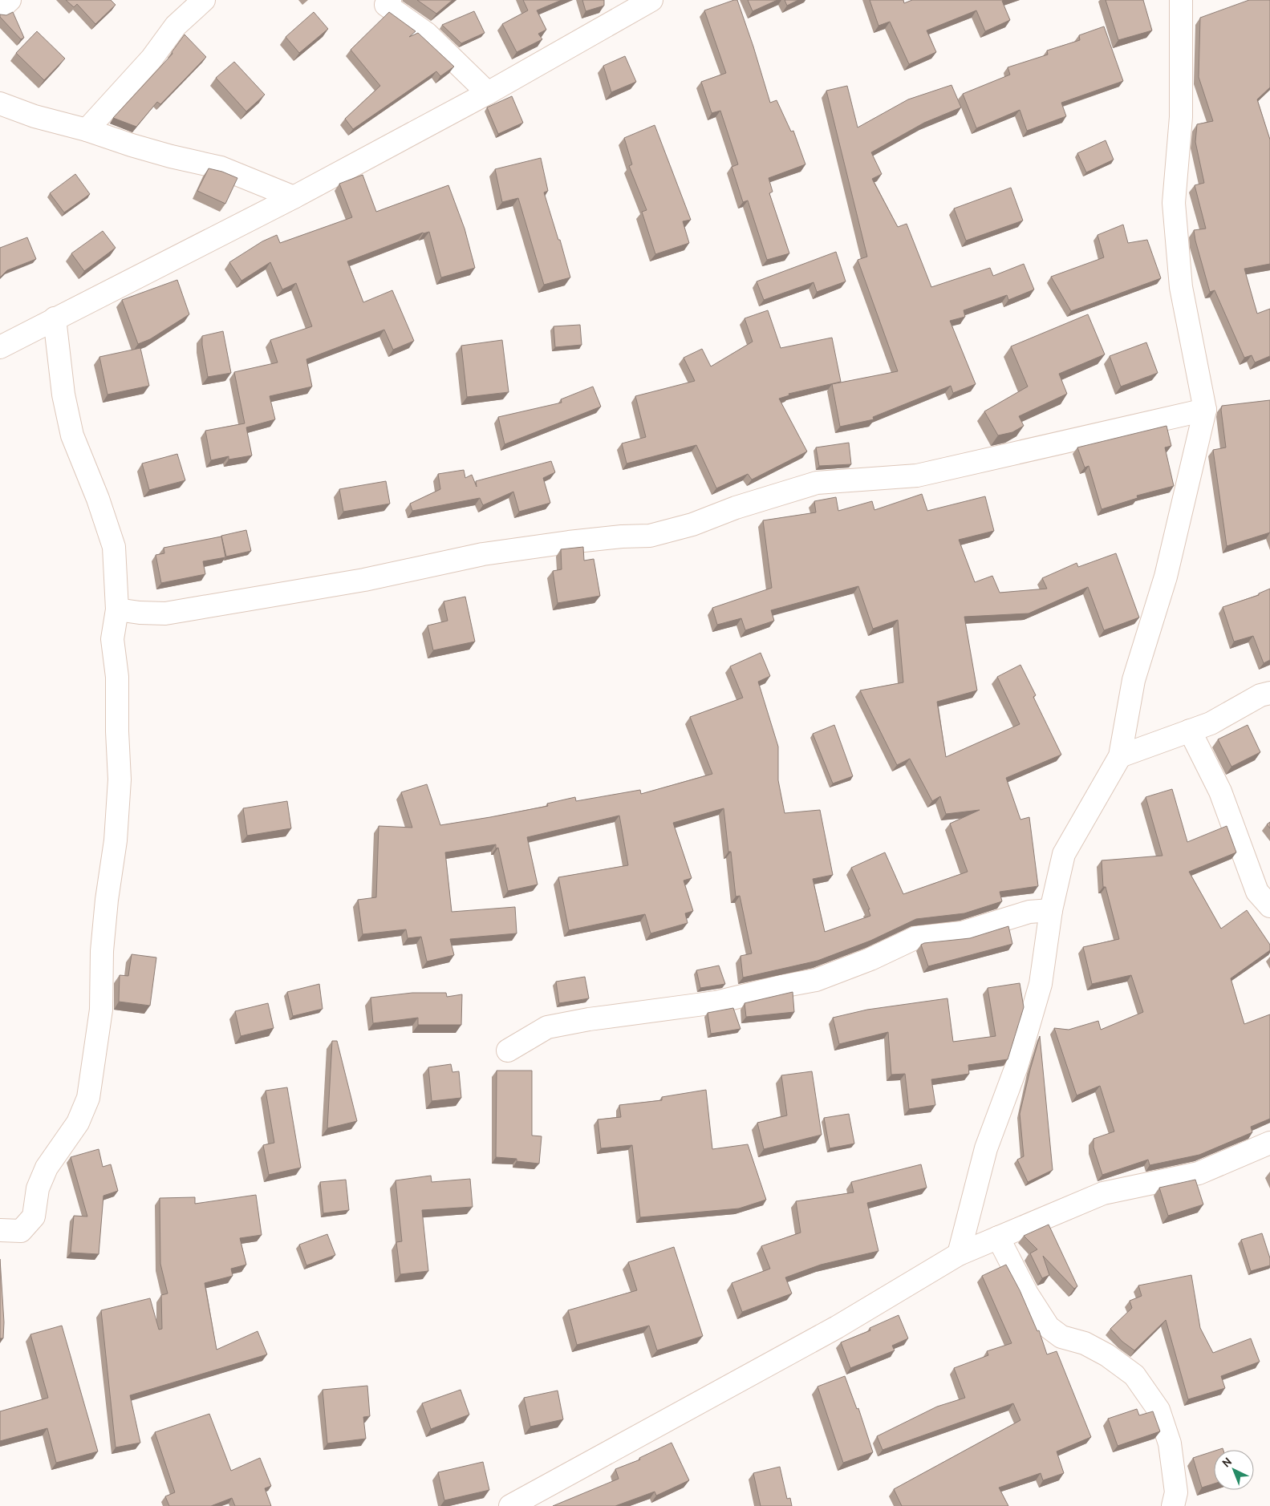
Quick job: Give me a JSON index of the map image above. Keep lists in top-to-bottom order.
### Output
{
  "north": "top left"
}
